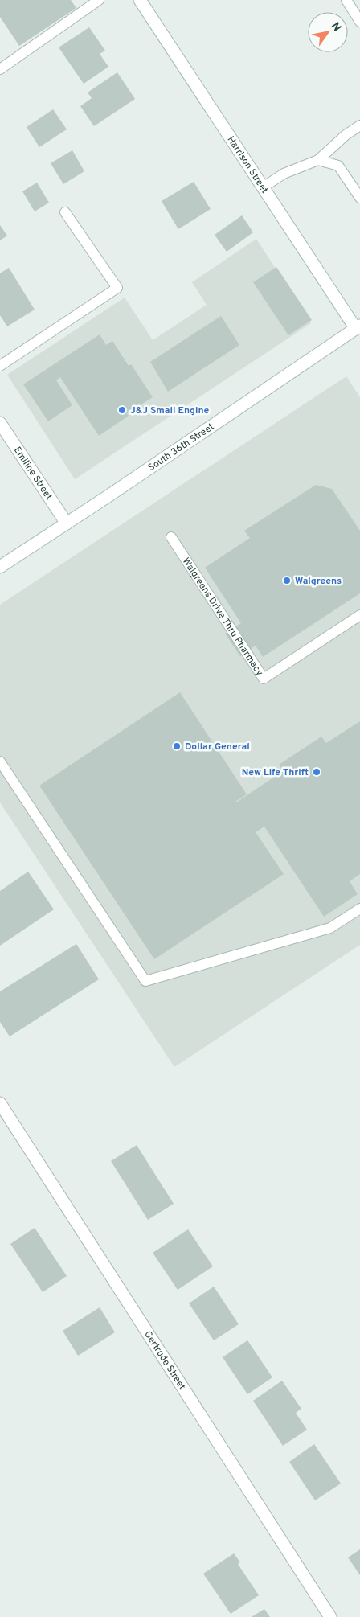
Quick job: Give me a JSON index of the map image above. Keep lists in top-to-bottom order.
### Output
{
  "streets": {
    "main road": [
      "Harrison Street",
      "South 36th Street",
      "Emiline Street",
      "Gertrude Street"
    ],
    "lane": ["Walgreens Drive Thru Pharmacy"]
  },
  "crossings": [
    ["Harrison Street", "South 36th Street"],
    ["South 36th Street", "Emiline Street"]
  ],
  "places": [
    "J&J Small Engine",
    "Walgreens",
    "Dollar General",
    "New Life Thrift"
  ],
  "north": "top right"
}
